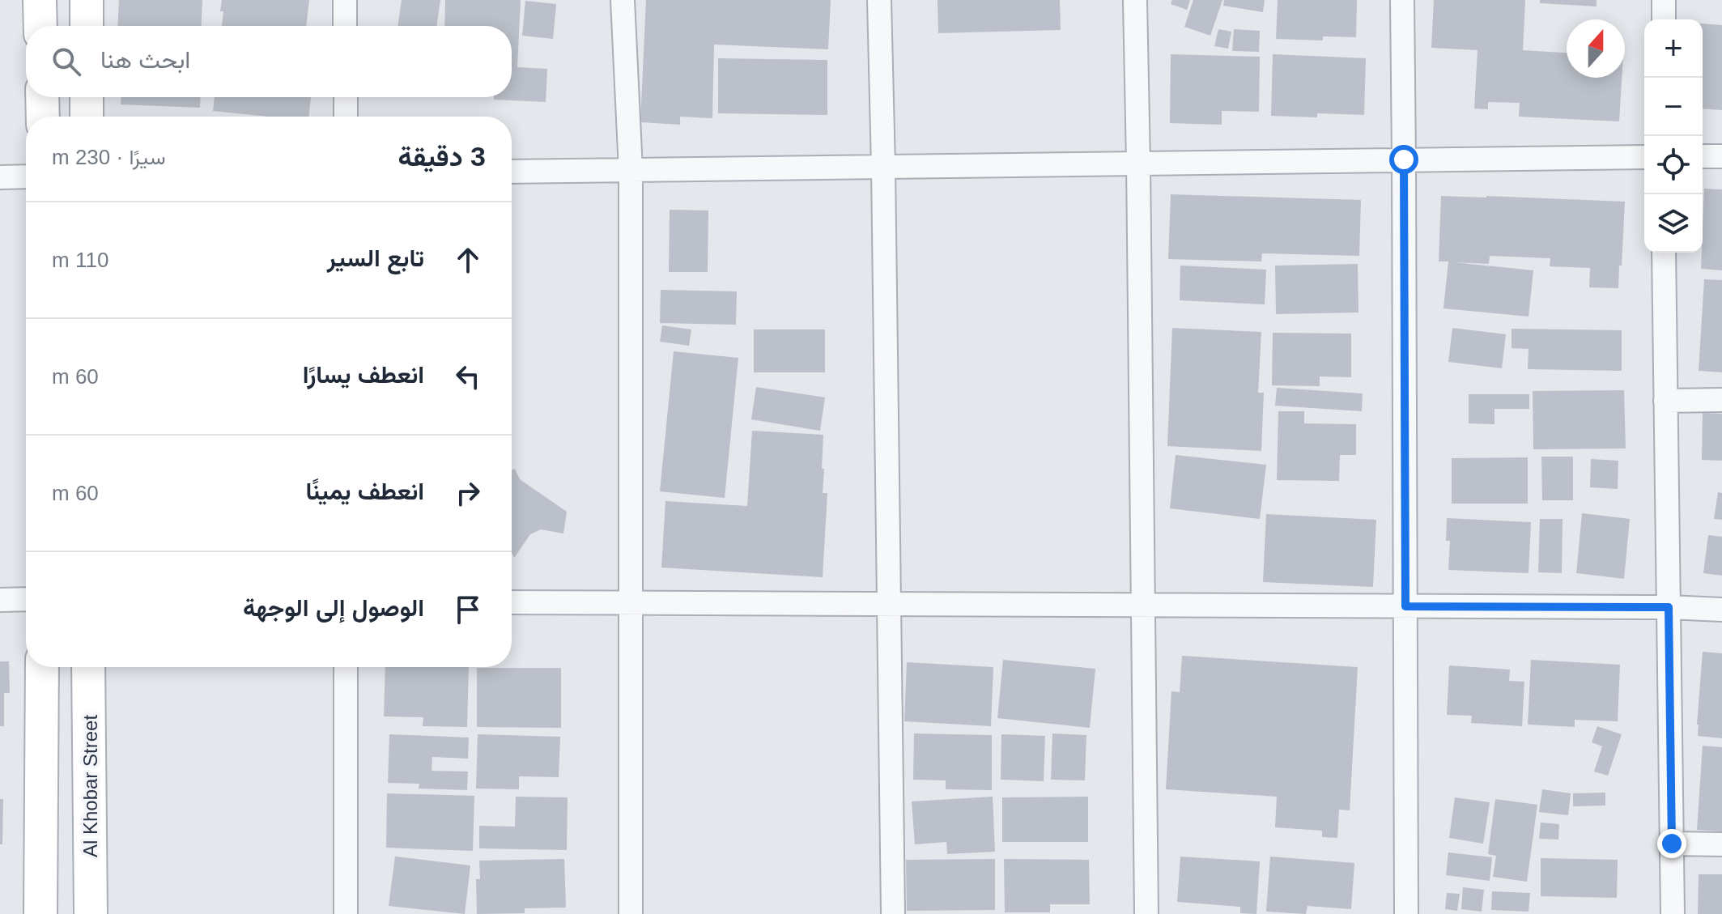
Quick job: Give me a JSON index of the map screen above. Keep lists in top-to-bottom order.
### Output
{
  "streets": {
    "street": ["Al Khobar Street"]
  },
  "north": "top",
  "page": {
    "map_buttons": ["+", "−"],
    "search": "ابحث هنا",
    "heading": ["3 دقيقة", "سيرًا · 230 m"],
    "list": [
      ["تابع السير", "110 m"],
      ["انعطف يسارًا", "60 m"],
      ["انعطف يمينًا", "60 m"],
      "الوصول إلى الوجهة"
    ]
  }
}
